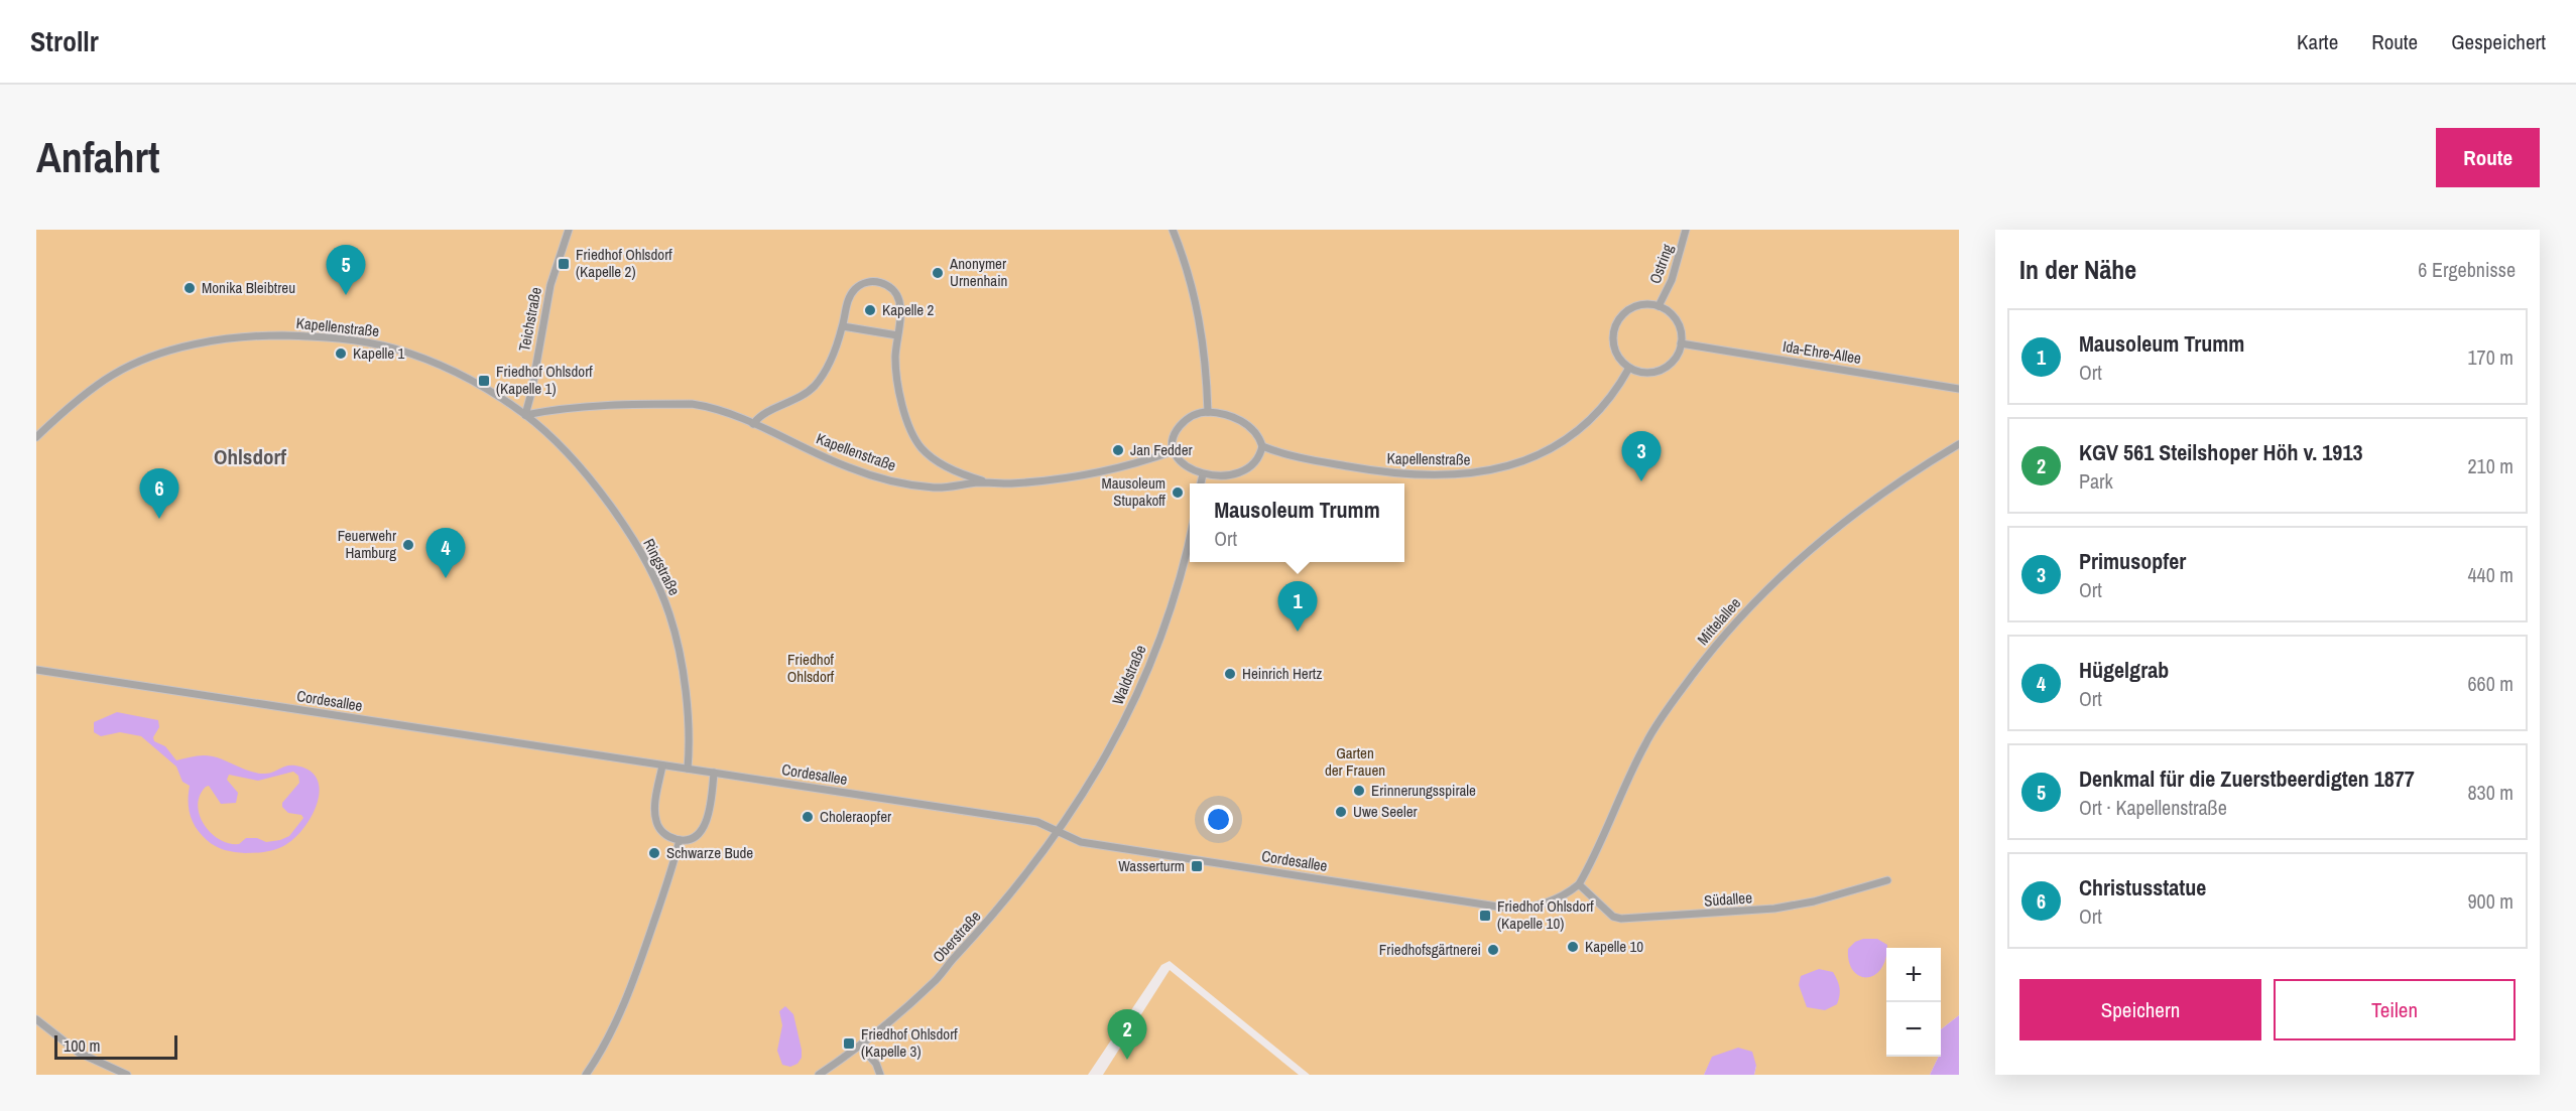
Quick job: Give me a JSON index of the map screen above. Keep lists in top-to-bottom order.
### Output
{
  "streets": {
    "street": [
      "Ostring",
      "Teichstraße",
      "Kapellenstraße",
      "Ida-Ehre-Allee",
      "Ringstraße",
      "Mittelallee",
      "Waldstraße",
      "Cordesallee",
      "Südallee",
      "Oberstraße"
    ]
  },
  "crossings": [
    ["Ostring", "Kapellenstraße"],
    ["Ostring", "Ida-Ehre-Allee"],
    ["Teichstraße", "Kapellenstraße"],
    ["Teichstraße", "Ringstraße"],
    ["Kapellenstraße", "Ida-Ehre-Allee"],
    ["Kapellenstraße", "Ringstraße"],
    ["Ringstraße", "Cordesallee"],
    ["Mittelallee", "Cordesallee"],
    ["Mittelallee", "Südallee"],
    ["Waldstraße", "Cordesallee"],
    ["Waldstraße", "Oberstraße"],
    ["Cordesallee", "Südallee"],
    ["Cordesallee", "Oberstraße"]
  ],
  "districts": ["Ohlsdorf"],
  "parks": ["Friedhof Ohlsdorf", "Garten der Frauen"],
  "places": {
    "transit": [
      "Friedhof Ohlsdorf (Kapelle 2)",
      "Friedhof Ohlsdorf (Kapelle 1)",
      "Wasserturm",
      "Friedhof Ohlsdorf (Kapelle 10)",
      "Friedhof Ohlsdorf (Kapelle 3)"
    ],
    "other": [
      "Anonymer Urnenhain",
      "Monika Bleibtreu",
      "Kapelle 2",
      "Kapelle 1",
      "Jan Fedder",
      "Mausoleum Stupakoff",
      "Feuerwehr Hamburg",
      "Heinrich Hertz",
      "Erinnerungsspirale",
      "Uwe Seeler",
      "Choleraopfer",
      "Schwarze Bude",
      "Kapelle 10",
      "Friedhofsgärtnerei"
    ]
  },
  "scale_bar": "100 m",
  "page": {
    "header": "Strollr",
    "nav": ["Karte", "Route", "Gespeichert"],
    "buttons": [
      "Route",
      ["Speichern", "Teilen"]
    ],
    "title": "Anfahrt",
    "heading": ["In der Nähe", "6 Ergebnisse"],
    "pins": [
      "5",
      "3",
      "6",
      "4",
      "1",
      "2"
    ],
    "list": [
      {
        "mark": "1",
        "name": "Mausoleum Trumm",
        "note": "Ort",
        "value": "170 m"
      },
      {
        "mark": "2",
        "name": "KGV 561 Steilshoper Höh v. 1913",
        "note": "Park",
        "value": "210 m"
      },
      {
        "mark": "3",
        "name": "Primusopfer",
        "note": "Ort",
        "value": "440 m"
      },
      {
        "mark": "4",
        "name": "Hügelgrab",
        "note": "Ort",
        "value": "660 m"
      },
      {
        "mark": "5",
        "name": "Denkmal für die Zuerstbeerdigten 1877",
        "note": "Ort · Kapellenstraße",
        "value": "830 m"
      },
      {
        "mark": "6",
        "name": "Christusstatue",
        "note": "Ort",
        "value": "900 m"
      }
    ],
    "popup": ["Mausoleum Trumm", "Ort"],
    "map_buttons": ["+", "−"],
    "scale": "100 m"
  }
}
